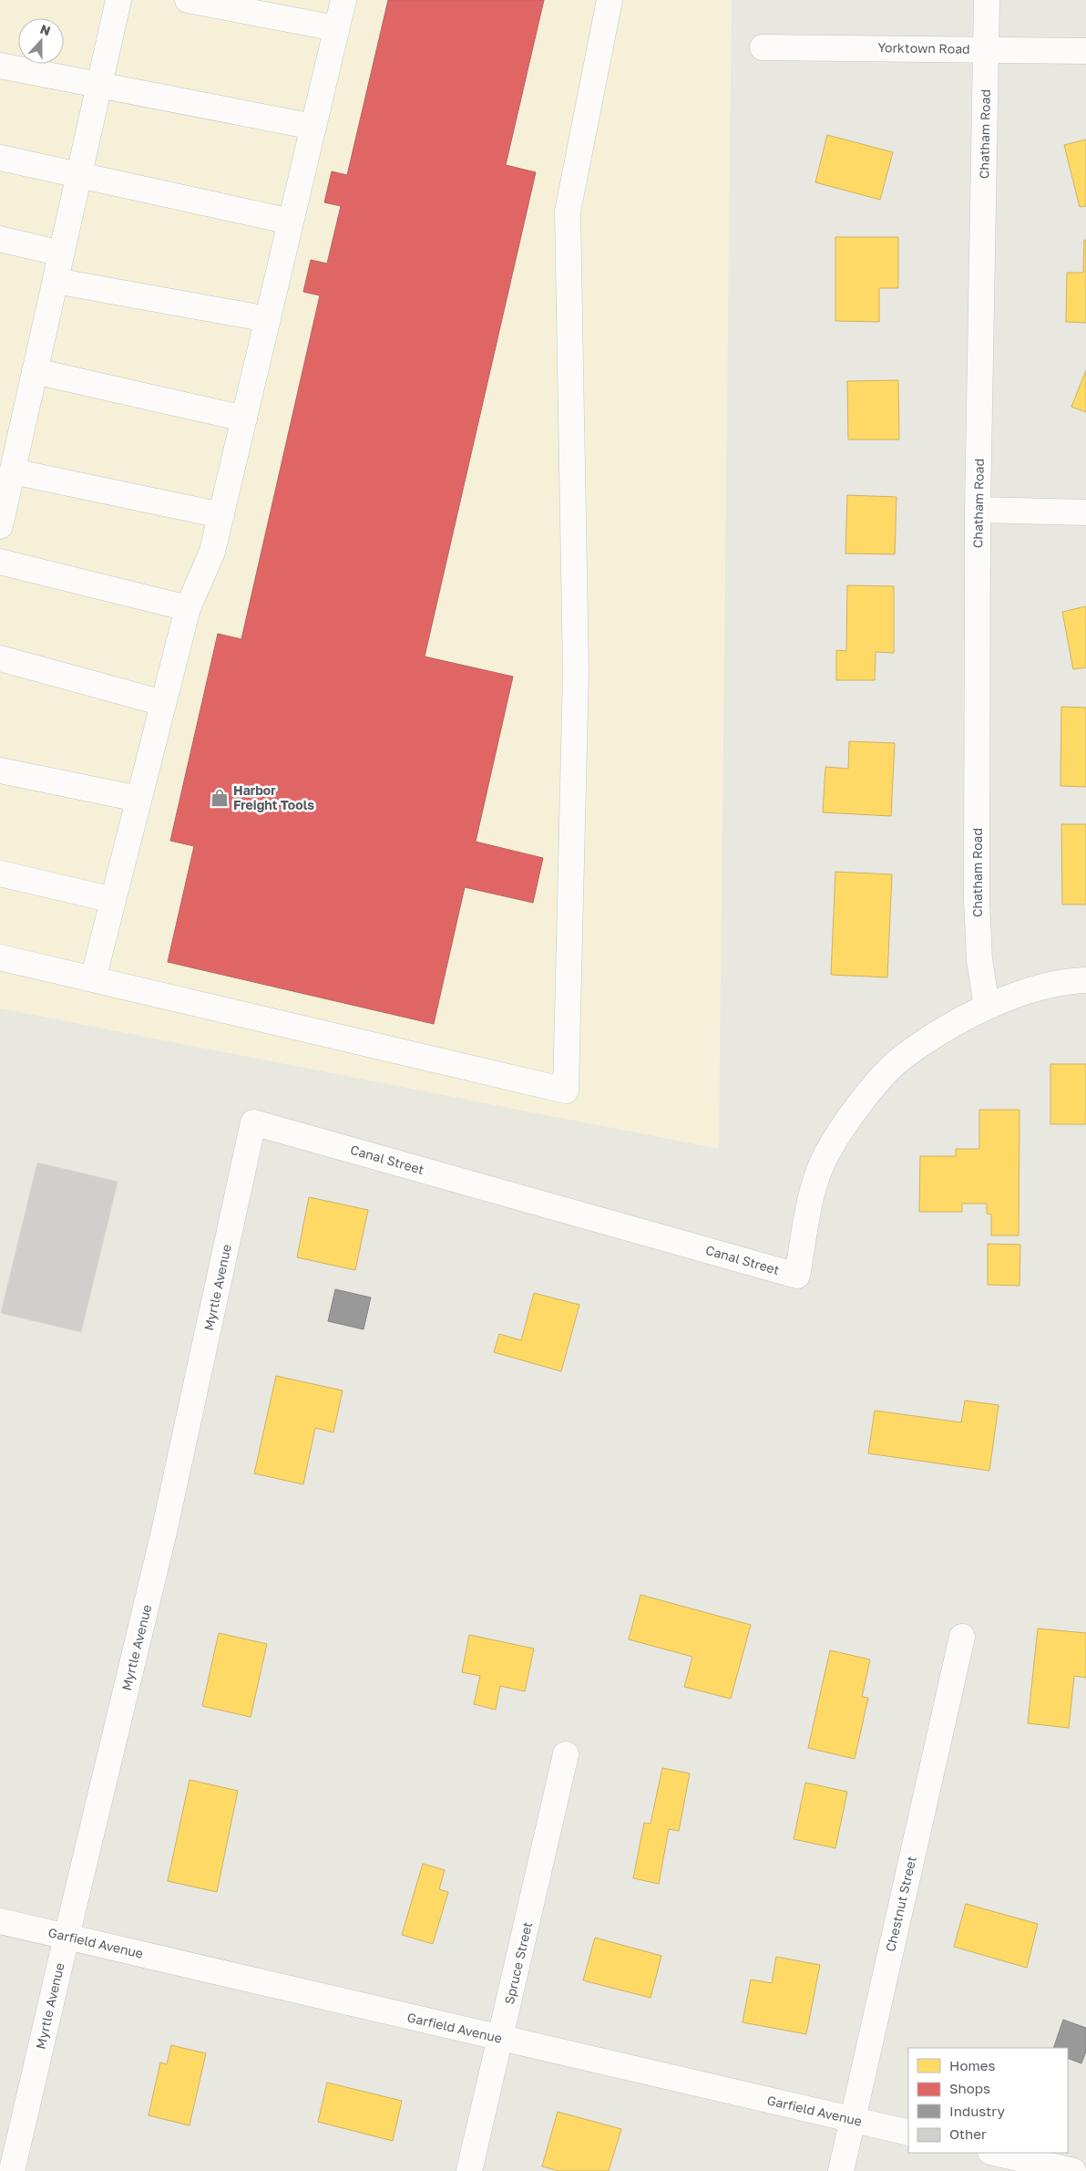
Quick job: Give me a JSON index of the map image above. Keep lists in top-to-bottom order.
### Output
{
  "streets": {
    "street": [
      "Yorktown Road",
      "Chatham Road",
      "Canal Street",
      "Myrtle Avenue",
      "Chestnut Street",
      "Garfield Avenue",
      "Spruce Street"
    ]
  },
  "crossings": [
    ["Yorktown Road", "Chatham Road"],
    ["Chatham Road", "Canal Street"],
    ["Canal Street", "Myrtle Avenue"],
    ["Myrtle Avenue", "Garfield Avenue"],
    ["Chestnut Street", "Garfield Avenue"],
    ["Garfield Avenue", "Spruce Street"]
  ],
  "places": {
    "shop": ["Harbor Freight Tools"]
  },
  "legend": [
    "Homes",
    "Shops",
    "Industry",
    "Other"
  ],
  "north": "top"
}
